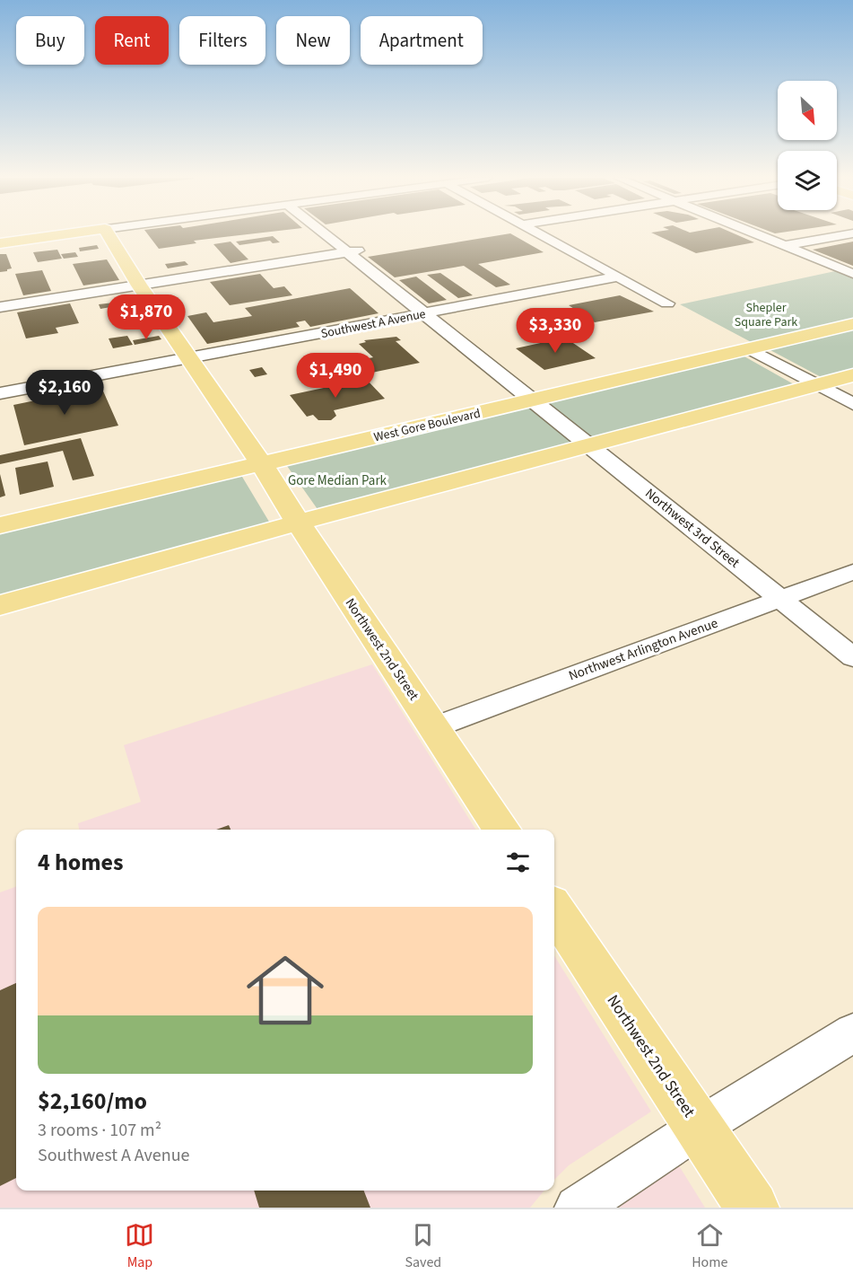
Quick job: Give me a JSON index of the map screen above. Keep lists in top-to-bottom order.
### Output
{
  "streets": {
    "main road": ["West Gore Boulevard", "Northwest 2nd Street"],
    "street": ["Southwest A Avenue", "Northwest 3rd Street", "Northwest Arlington Avenue"]
  },
  "crossings": [
    ["Southwest A Avenue", "Northwest 3rd Street"],
    ["Southwest A Avenue", "Northwest 2nd Street"],
    ["West Gore Boulevard", "Northwest 3rd Street"],
    ["West Gore Boulevard", "Northwest 2nd Street"],
    ["Northwest 3rd Street", "Northwest Arlington Avenue"],
    ["Northwest 2nd Street", "Northwest Arlington Avenue"]
  ],
  "parks": ["Shepler Square Park", "Gore Median Park"],
  "north": "bottom right",
  "page": {
    "chip": [
      "Buy",
      "Rent",
      "Filters",
      "New",
      "Apartment"
    ],
    "price": [
      "$1,870",
      "$3,330",
      "$1,490",
      "$2,160"
    ],
    "heading": "4 homes",
    "list": [
      {
        "name": "$2,160/mo",
        "note": "3 rooms · 107 m² · Southwest A Avenue"
      }
    ],
    "tabs": ["Map", "Saved", "Home"]
  }
}
